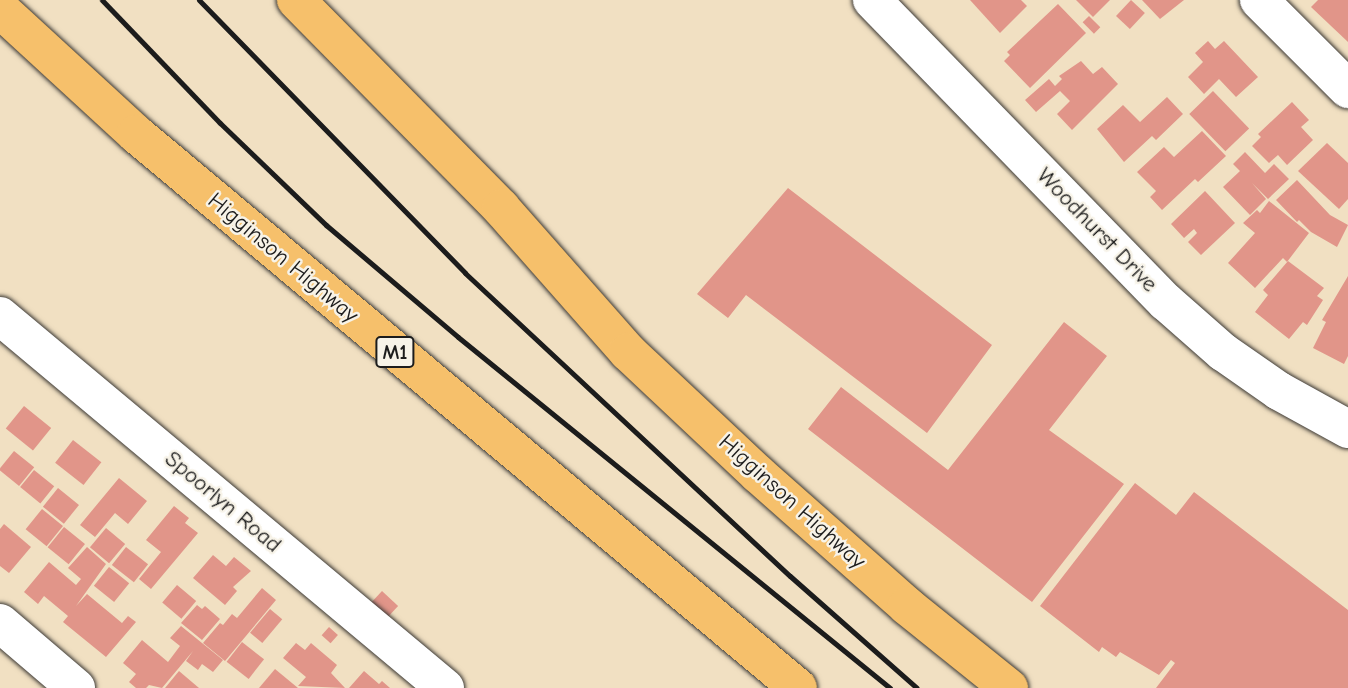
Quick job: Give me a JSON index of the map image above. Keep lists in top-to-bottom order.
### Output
{
  "streets": {
    "highway": ["Higginson Highway", "M1"],
    "street": ["Woodhurst Drive", "Spoorlyn Road"]
  }
}
